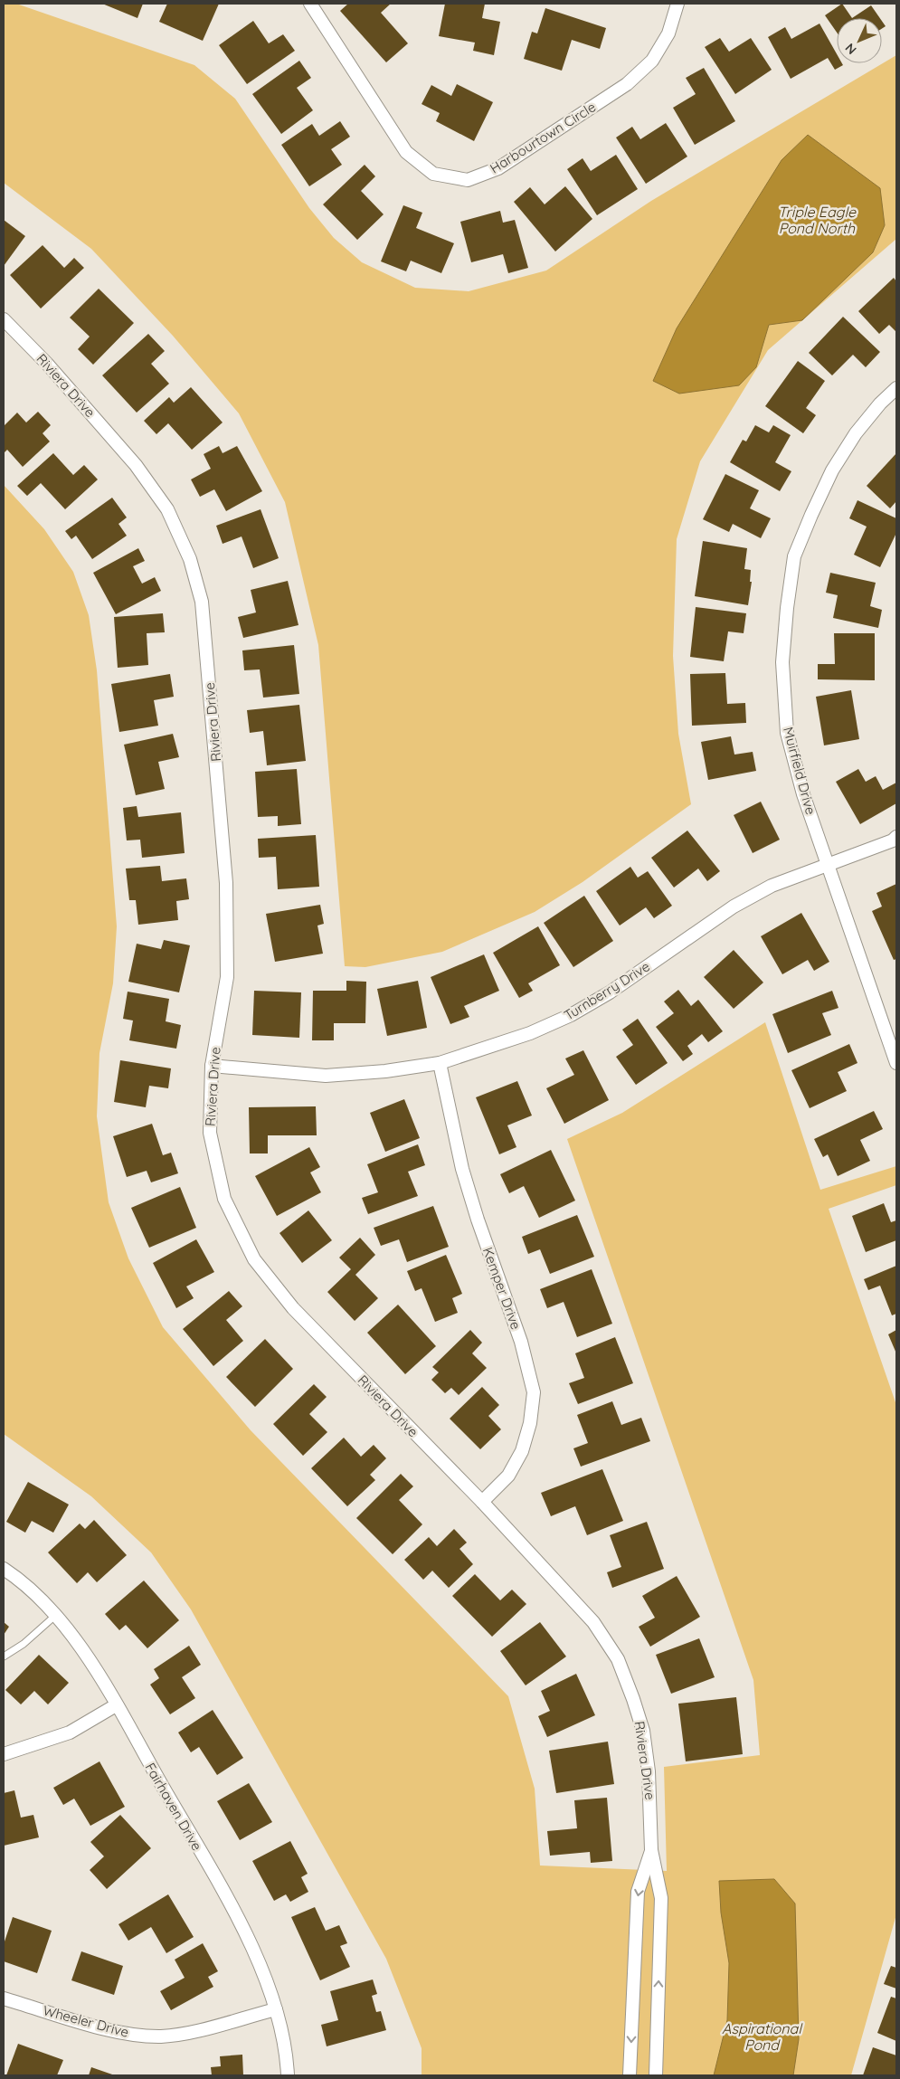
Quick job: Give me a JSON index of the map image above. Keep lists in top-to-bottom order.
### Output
{
  "streets": {
    "street": [
      "Harbourtown Circle",
      "Riviera Drive",
      "Muirfield Drive",
      "Turnberry Drive",
      "Kemper Drive",
      "Fairhaven Drive",
      "Wheeler Drive"
    ]
  },
  "crossings": [
    ["Riviera Drive", "Turnberry Drive"],
    ["Riviera Drive", "Kemper Drive"],
    ["Muirfield Drive", "Turnberry Drive"],
    ["Turnberry Drive", "Kemper Drive"],
    ["Fairhaven Drive", "Wheeler Drive"]
  ],
  "water": ["Triple Eagle Pond North", "Aspirational Pond"],
  "north": "bottom left"
}
